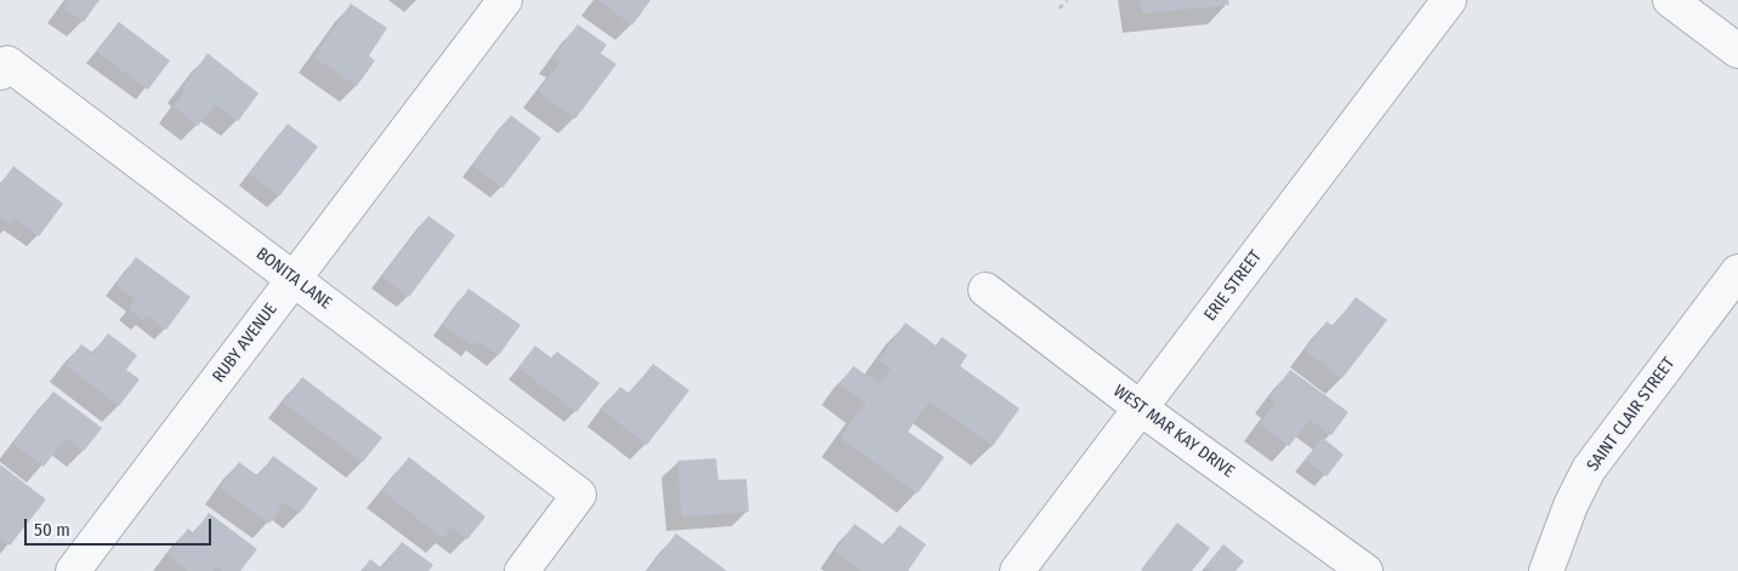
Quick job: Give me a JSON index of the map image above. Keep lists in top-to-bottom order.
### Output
{
  "streets": {
    "street": [
      "BONITA LANE",
      "ERIE STREET",
      "RUBY AVENUE",
      "SAINT CLAIR STREET",
      "WEST MAR KAY DRIVE"
    ]
  },
  "crossings": [
    ["BONITA LANE", "RUBY AVENUE"],
    ["ERIE STREET", "WEST MAR KAY DRIVE"]
  ],
  "scale_bar": "50 m"
}
